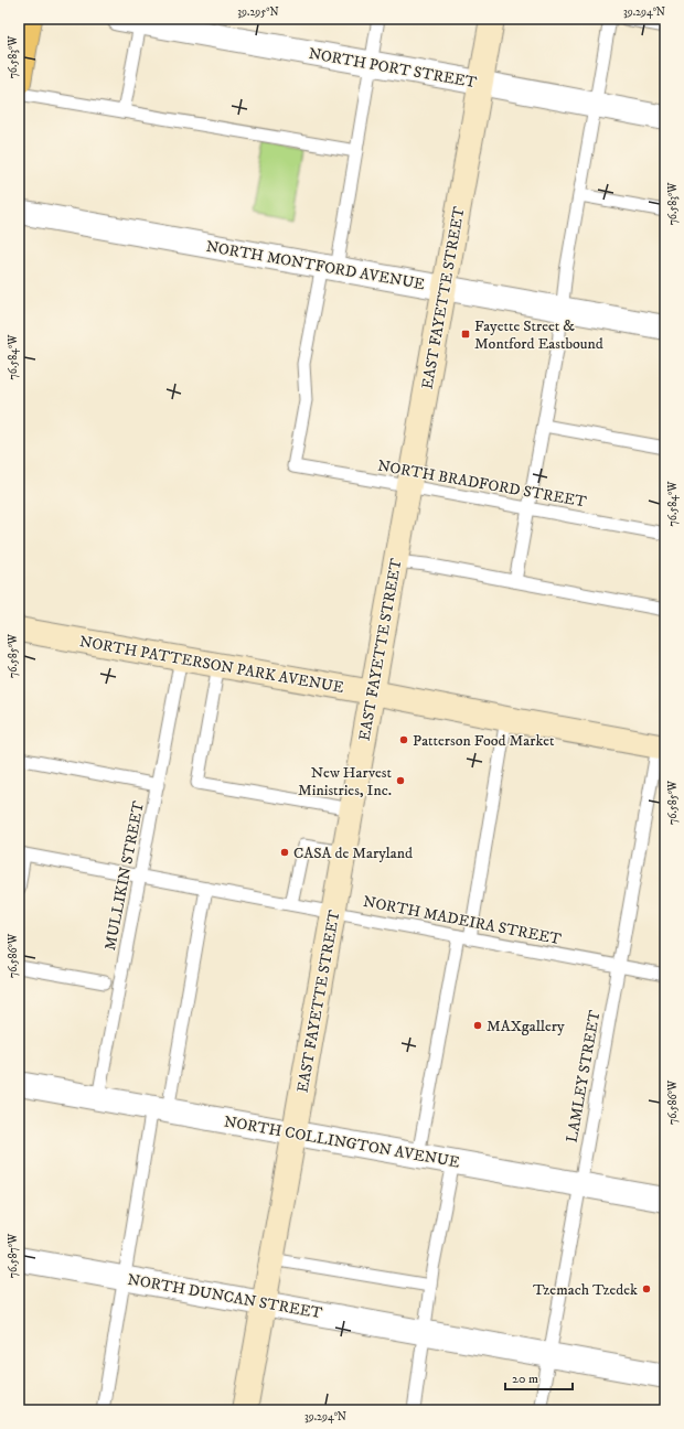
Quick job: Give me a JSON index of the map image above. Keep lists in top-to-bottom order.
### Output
{
  "streets": {
    "main road": ["EAST FAYETTE STREET", "NORTH PATTERSON PARK AVENUE"],
    "street": [
      "NORTH PORT STREET",
      "NORTH MONTFORD AVENUE",
      "NORTH COLLINGTON AVENUE",
      "NORTH DUNCAN STREET"
    ],
    "lane": [
      "NORTH BRADFORD STREET",
      "MULLIKIN STREET",
      "NORTH MADEIRA STREET",
      "LAMLEY STREET"
    ]
  },
  "crossings": [
    ["NORTH PORT STREET", "EAST FAYETTE STREET"],
    ["NORTH MONTFORD AVENUE", "EAST FAYETTE STREET"],
    ["NORTH MONTFORD AVENUE", "NORTH BRADFORD STREET"],
    ["EAST FAYETTE STREET", "NORTH BRADFORD STREET"],
    ["EAST FAYETTE STREET", "NORTH PATTERSON PARK AVENUE"],
    ["EAST FAYETTE STREET", "NORTH MADEIRA STREET"],
    ["EAST FAYETTE STREET", "NORTH COLLINGTON AVENUE"],
    ["EAST FAYETTE STREET", "NORTH DUNCAN STREET"],
    ["NORTH PATTERSON PARK AVENUE", "MULLIKIN STREET"],
    ["NORTH PATTERSON PARK AVENUE", "LAMLEY STREET"],
    ["MULLIKIN STREET", "NORTH MADEIRA STREET"],
    ["MULLIKIN STREET", "NORTH COLLINGTON AVENUE"],
    ["NORTH MADEIRA STREET", "LAMLEY STREET"],
    ["LAMLEY STREET", "NORTH COLLINGTON AVENUE"],
    ["LAMLEY STREET", "NORTH DUNCAN STREET"]
  ],
  "places": {
    "transit": ["Fayette Street & Montford Eastbound"],
    "other": [
      "Patterson Food Market",
      "New Harvest Ministries, Inc.",
      "CASA de Maryland",
      "MAXgallery",
      "Tzemach Tzedek"
    ]
  },
  "scale_bar": "20 m",
  "coordinates": [
    "39.295°N",
    "39.294°N",
    "76.583°W",
    "76.584°W",
    "76.585°W",
    "76.586°W",
    "76.587°W"
  ]
}
